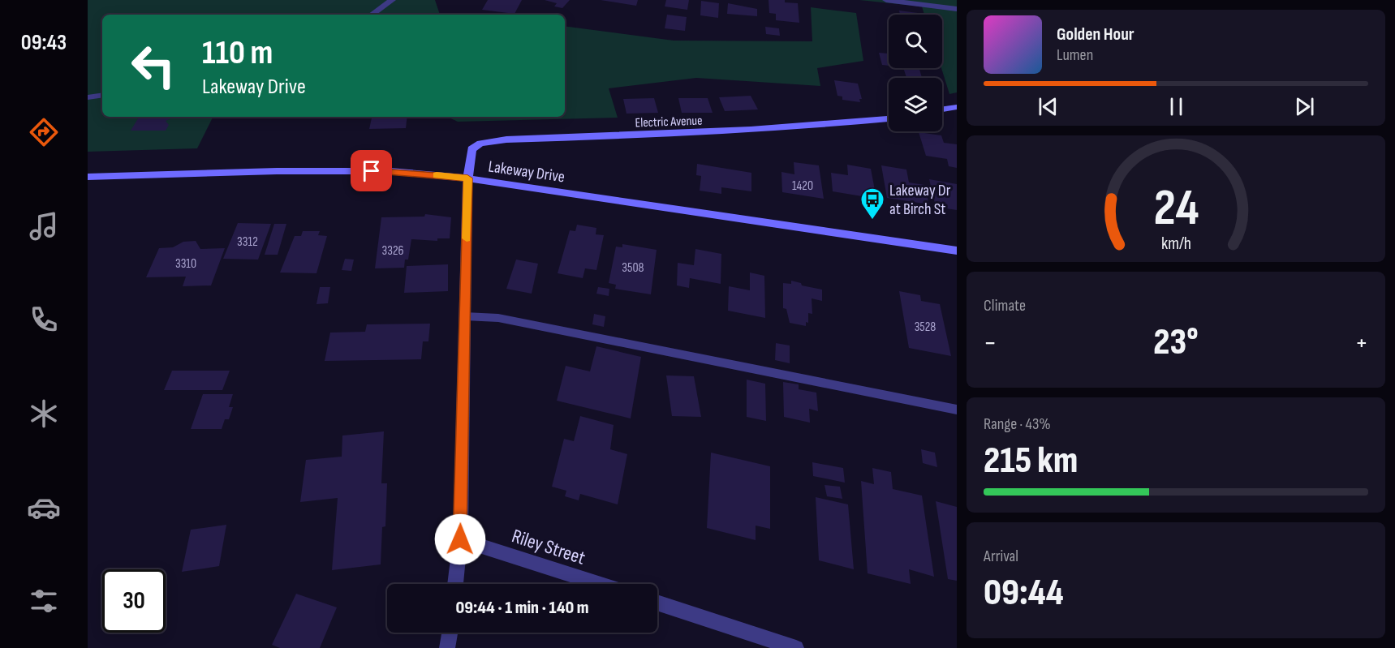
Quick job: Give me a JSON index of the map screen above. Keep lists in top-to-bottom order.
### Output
{
  "streets": {
    "main road": ["Electric Avenue", "Lakeway Drive"],
    "street": ["Riley Street"]
  },
  "crossings": [
    ["Electric Avenue", "Lakeway Drive"]
  ],
  "places": {
    "bus stop": ["Lakeway Dr at Birch St"]
  },
  "house_numbers": [
    "1420",
    "3312",
    "3326",
    "3310",
    "3508",
    "3528"
  ],
  "page": {
    "tabs": "09:43",
    "turn": ["110 m", "Lakeway Drive"],
    "song": ["Golden Hour", "Lumen"],
    "tile": [
      "Climate",
      ["Range · 43%", "215 km"],
      ["Arrival", "09:44"]
    ],
    "heat": ["−", "23°", "+"],
    "limit": "30",
    "trip": "09:44 · 1 min · 140 m",
    "gauge": ["24", "km/h"]
  }
}
